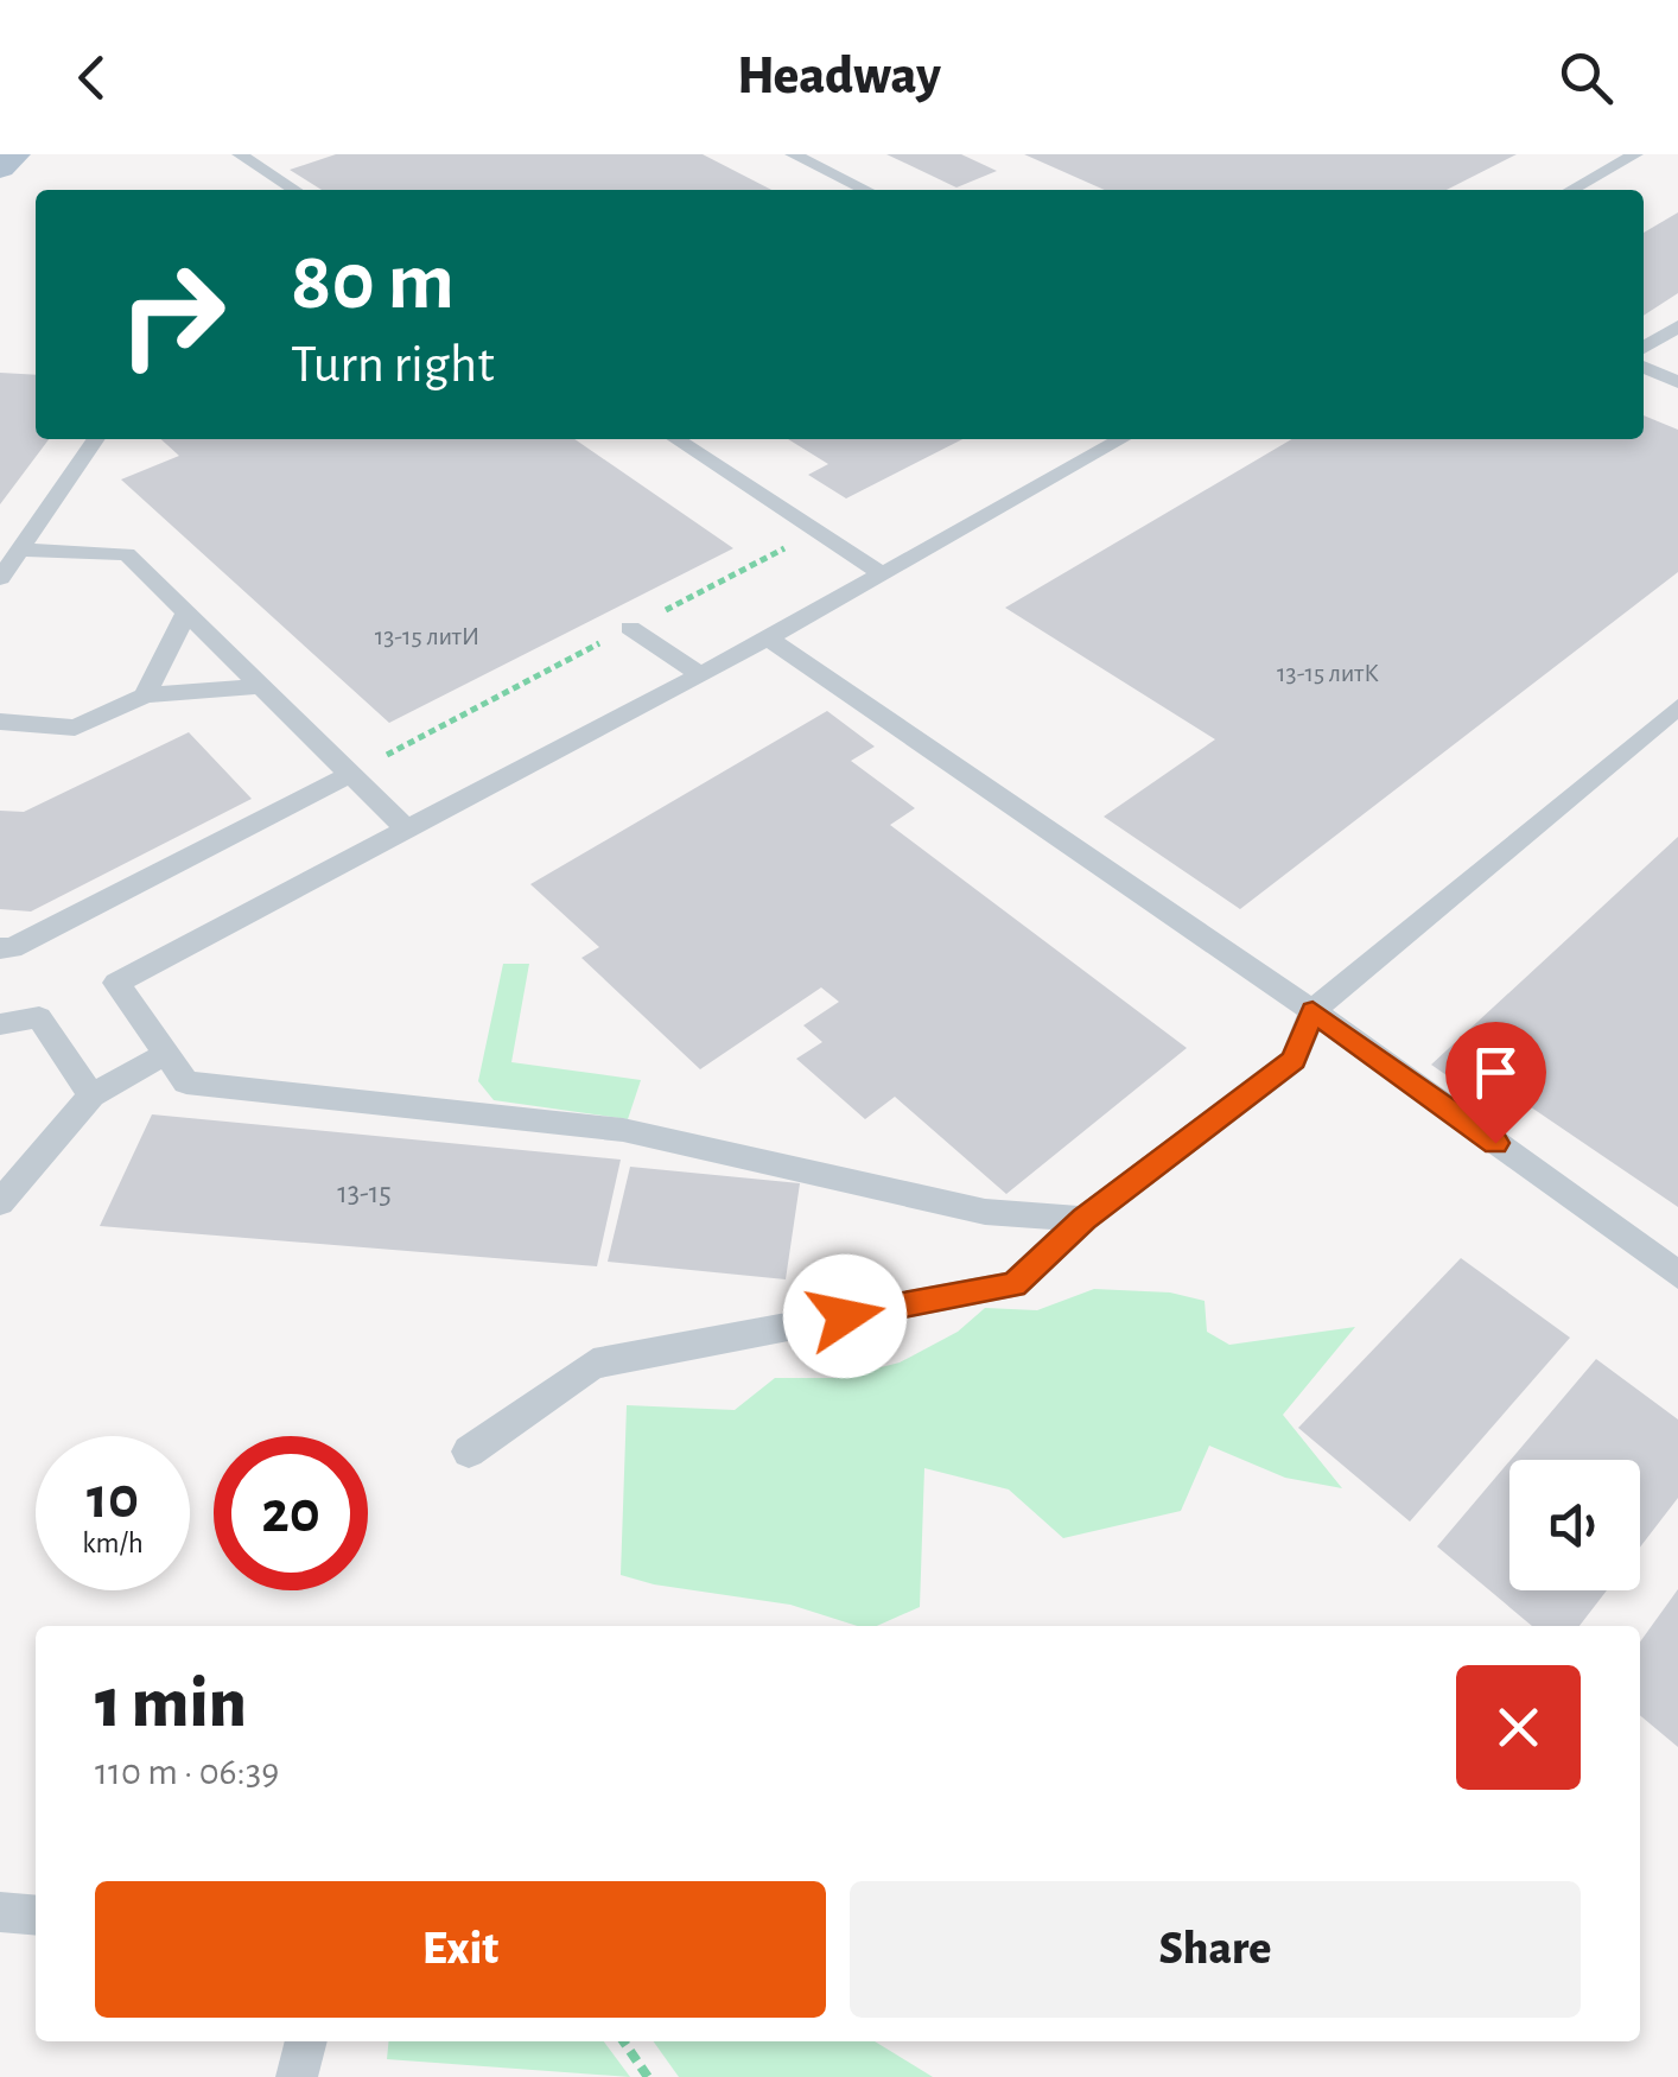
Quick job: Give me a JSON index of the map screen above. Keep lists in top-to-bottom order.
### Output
{
  "house_numbers": ["13-15 литИ", "13-15 литК", "13-15"],
  "page": {
    "header": "Headway",
    "turn": ["80 m", "Turn right"],
    "speed": "10 km/h",
    "limit": "20",
    "heading": ["1 min", "110 m · 06:39"],
    "buttons": ["Exit", "Share"]
  }
}
